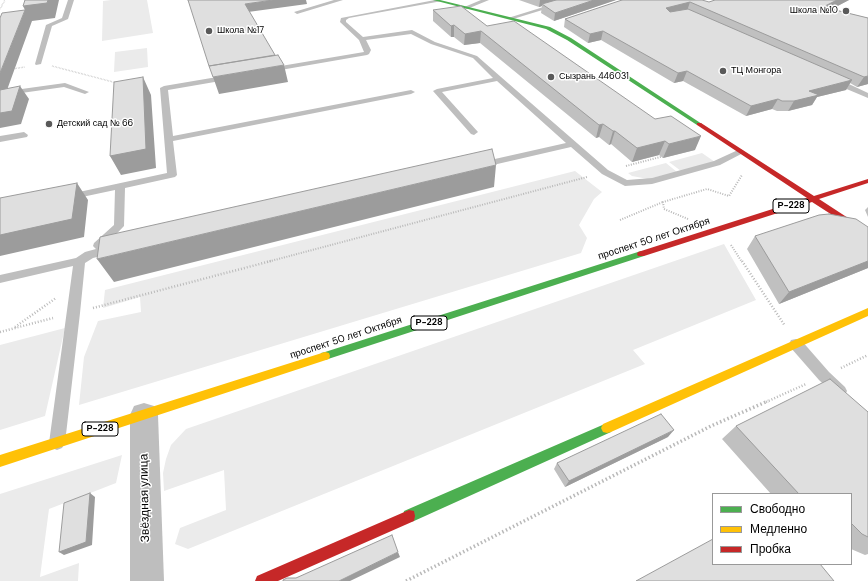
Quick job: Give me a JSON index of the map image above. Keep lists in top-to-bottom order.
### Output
{
  "streets": {
    "street": ["Р-228", "проспект 50 лет Октября", "Звёздная улица"]
  },
  "crossings": [
    ["проспект 50 лет Октября", "Звёздная улица"]
  ],
  "places": [
    "Школа №10",
    "Школа №17",
    "ТЦ Монгора",
    "Сызрань 446031",
    "Детский сад № 66"
  ],
  "legend": ["Свободно", "Медленно", "Пробка"]
}
